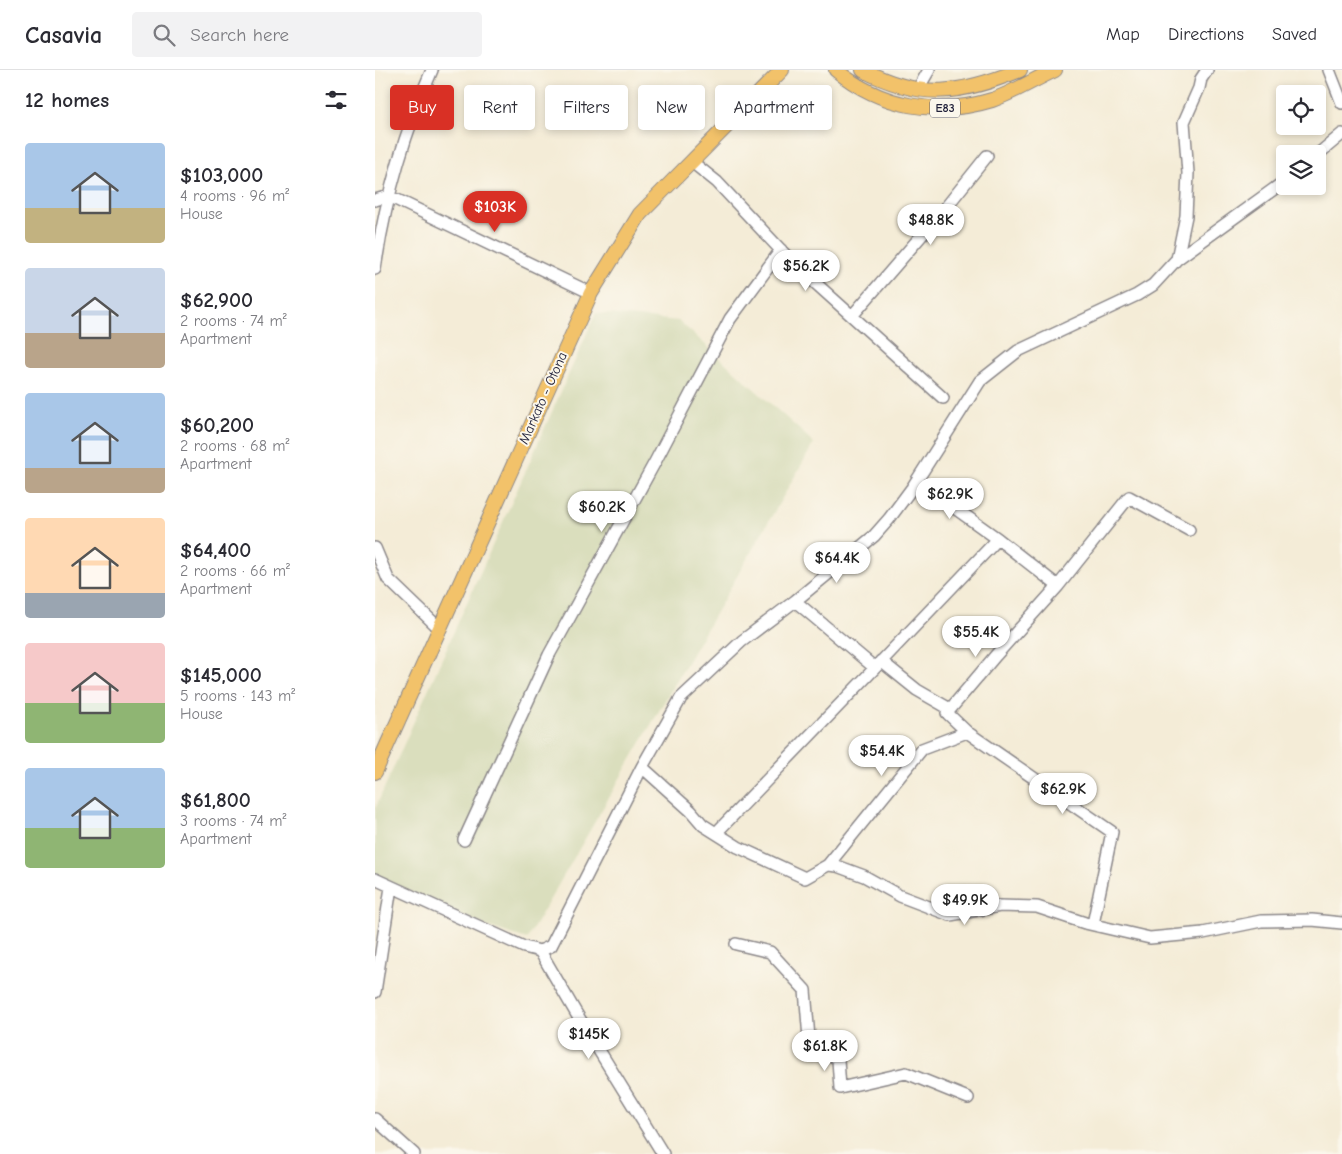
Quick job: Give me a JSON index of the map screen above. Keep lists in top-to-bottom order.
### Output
{
  "streets": {
    "main road": ["E83", "Markato - Otona"]
  },
  "page": {
    "header": "Casavia",
    "search": "Search here",
    "nav": ["Map", "Directions", "Saved"],
    "heading": "12 homes",
    "chip": [
      "Buy",
      "Rent",
      "Filters",
      "New",
      "Apartment"
    ],
    "list": [
      {
        "name": "$103,000",
        "note": "4 rooms · 96 m² · House"
      },
      {
        "name": "$62,900",
        "note": "2 rooms · 74 m² · Apartment"
      },
      {
        "name": "$60,200",
        "note": "2 rooms · 68 m² · Apartment"
      },
      {
        "name": "$64,400",
        "note": "2 rooms · 66 m² · Apartment"
      },
      {
        "name": "$145,000",
        "note": "5 rooms · 143 m² · House"
      },
      {
        "name": "$61,800",
        "note": "3 rooms · 74 m² · Apartment"
      }
    ],
    "price": [
      "$103K",
      "$48.8K",
      "$56.2K",
      "$62.9K",
      "$60.2K",
      "$64.4K",
      "$55.4K",
      "$54.4K",
      "$62.9K",
      "$49.9K",
      "$145K",
      "$61.8K"
    ]
  }
}
